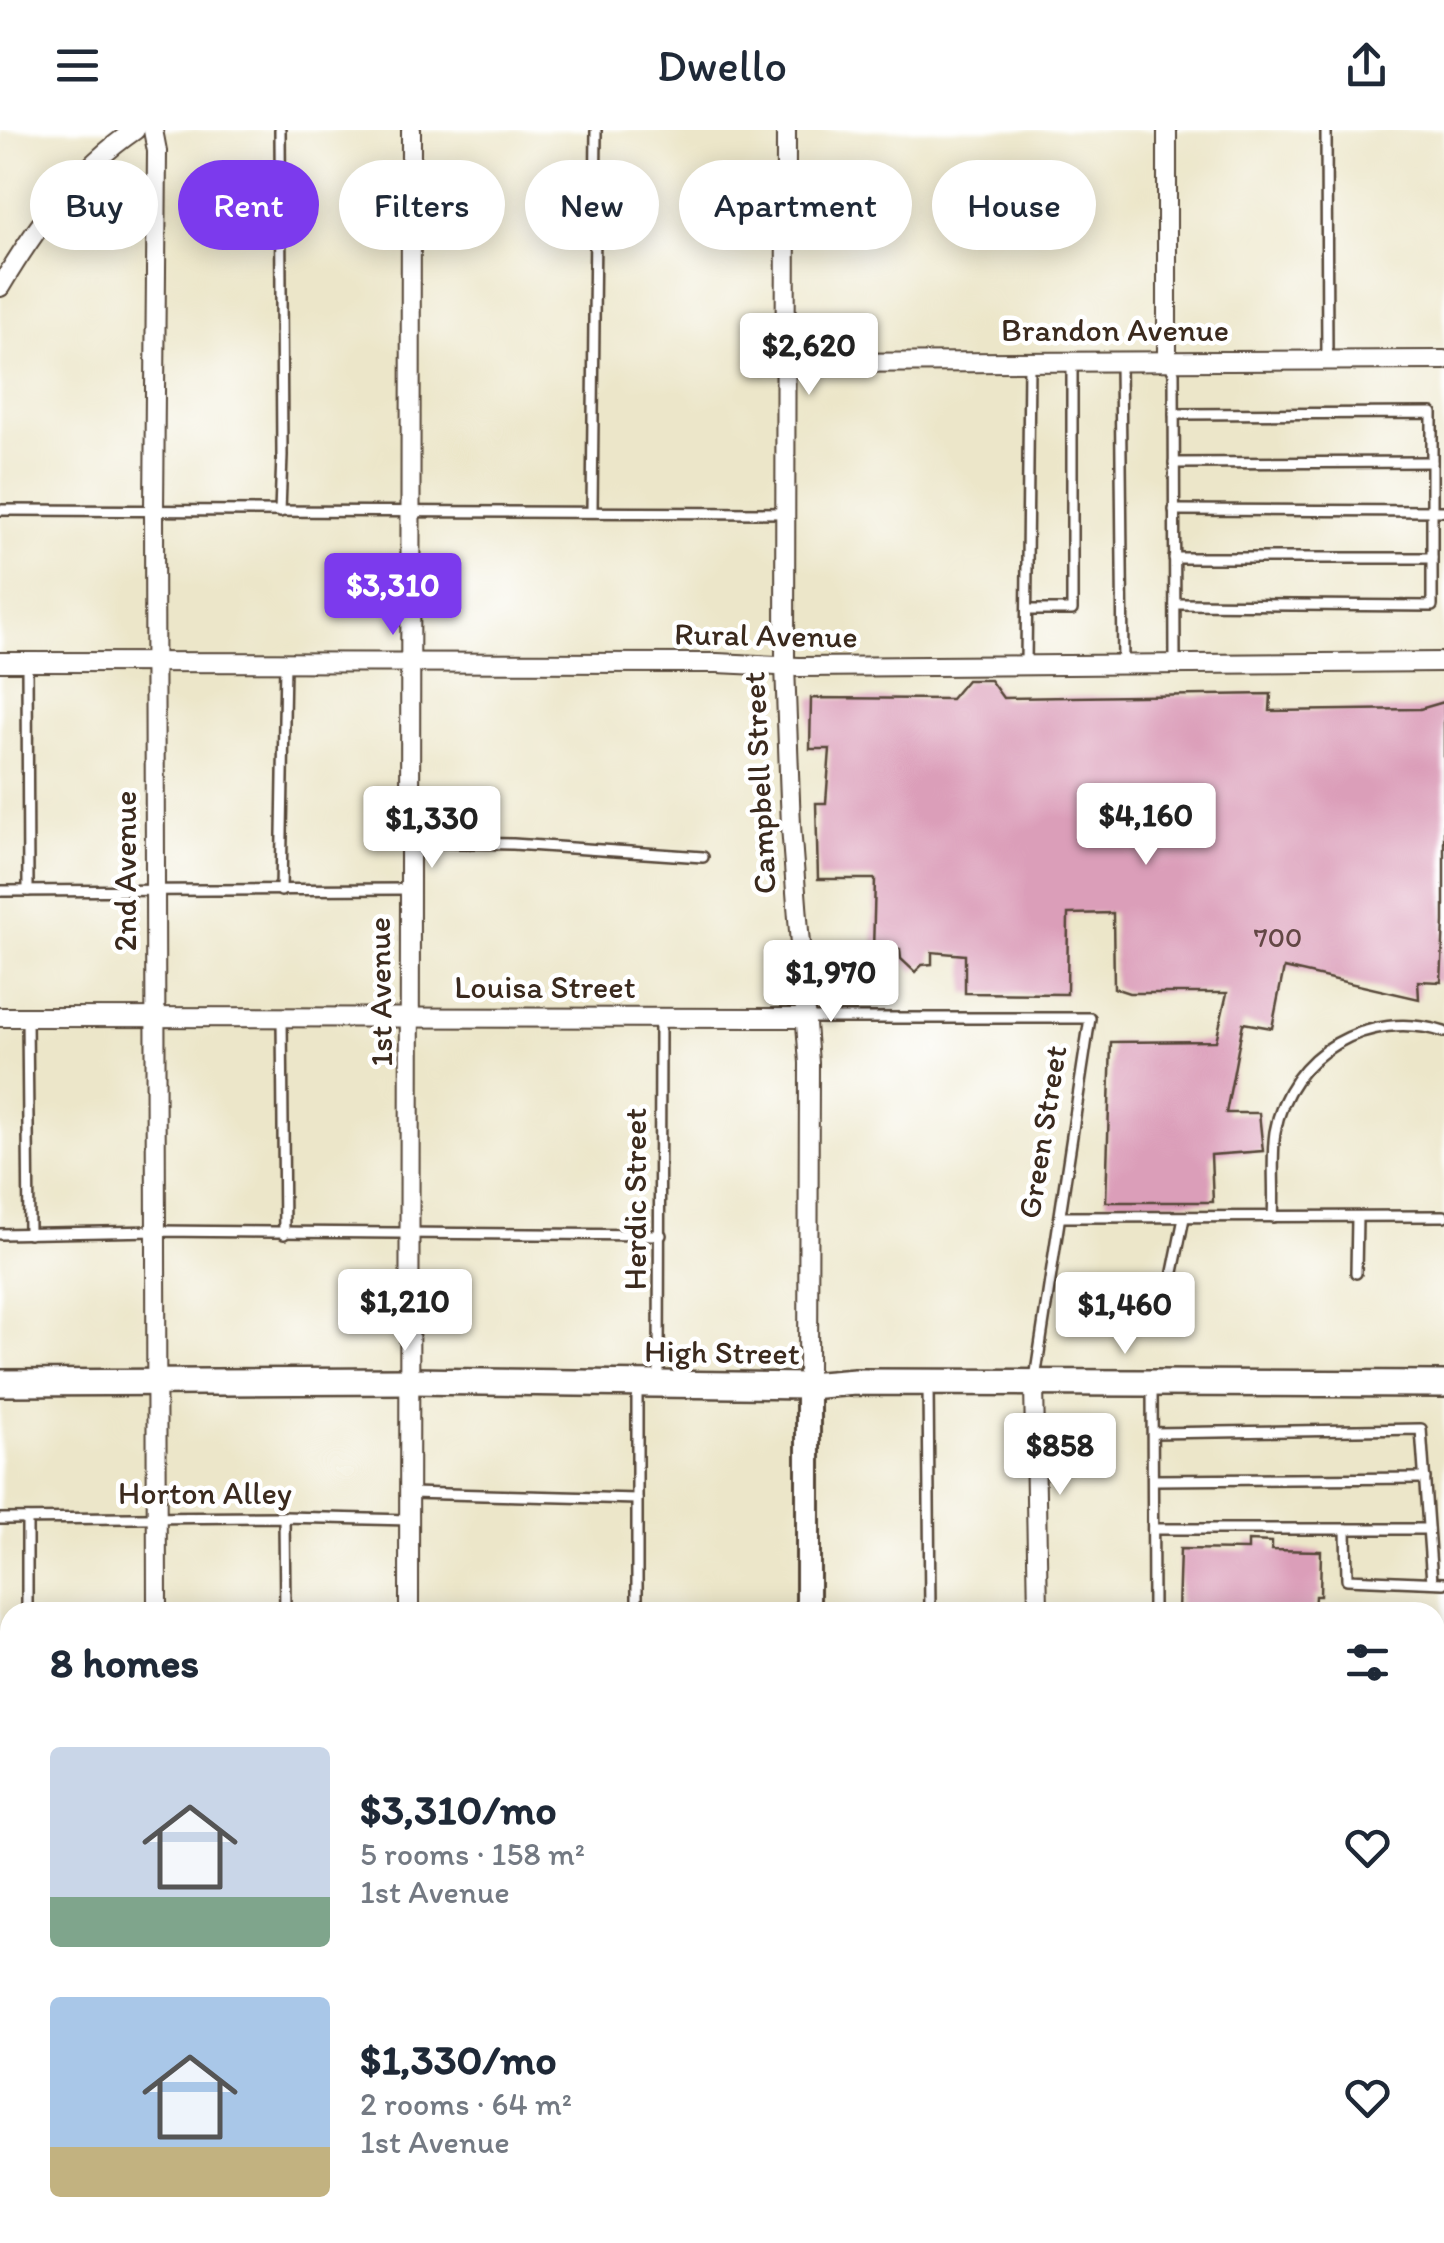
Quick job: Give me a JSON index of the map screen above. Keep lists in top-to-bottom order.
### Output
{
  "streets": {
    "main road": ["High Street"],
    "street": [
      "Brandon Avenue",
      "Rural Avenue",
      "Campbell Street",
      "2nd Avenue",
      "Louisa Street",
      "1st Avenue",
      "Green Street"
    ],
    "lane": ["Herdic Street", "Horton Alley"]
  },
  "crossings": [
    ["Brandon Avenue", "Campbell Street"],
    ["Rural Avenue", "Campbell Street"],
    ["Rural Avenue", "2nd Avenue"],
    ["Rural Avenue", "1st Avenue"],
    ["Campbell Street", "Louisa Street"],
    ["Campbell Street", "High Street"],
    ["2nd Avenue", "Louisa Street"],
    ["2nd Avenue", "High Street"],
    ["2nd Avenue", "Horton Alley"],
    ["Louisa Street", "1st Avenue"],
    ["Louisa Street", "Green Street"],
    ["Louisa Street", "Herdic Street"],
    ["1st Avenue", "High Street"],
    ["1st Avenue", "Horton Alley"],
    ["Green Street", "High Street"],
    ["Herdic Street", "High Street"]
  ],
  "house_numbers": ["700"],
  "page": {
    "header": "Dwello",
    "chip": [
      "Buy",
      "Rent",
      "Filters",
      "New",
      "Apartment",
      "House"
    ],
    "price": [
      "$2,620",
      "$3,310",
      "$4,160",
      "$1,330",
      "$1,970",
      "$1,210",
      "$1,460",
      "$858"
    ],
    "heading": "8 homes",
    "list": [
      {
        "name": "$3,310/mo",
        "note": "5 rooms · 158 m² · 1st Avenue"
      },
      {
        "name": "$1,330/mo",
        "note": "2 rooms · 64 m² · 1st Avenue"
      }
    ]
  }
}
